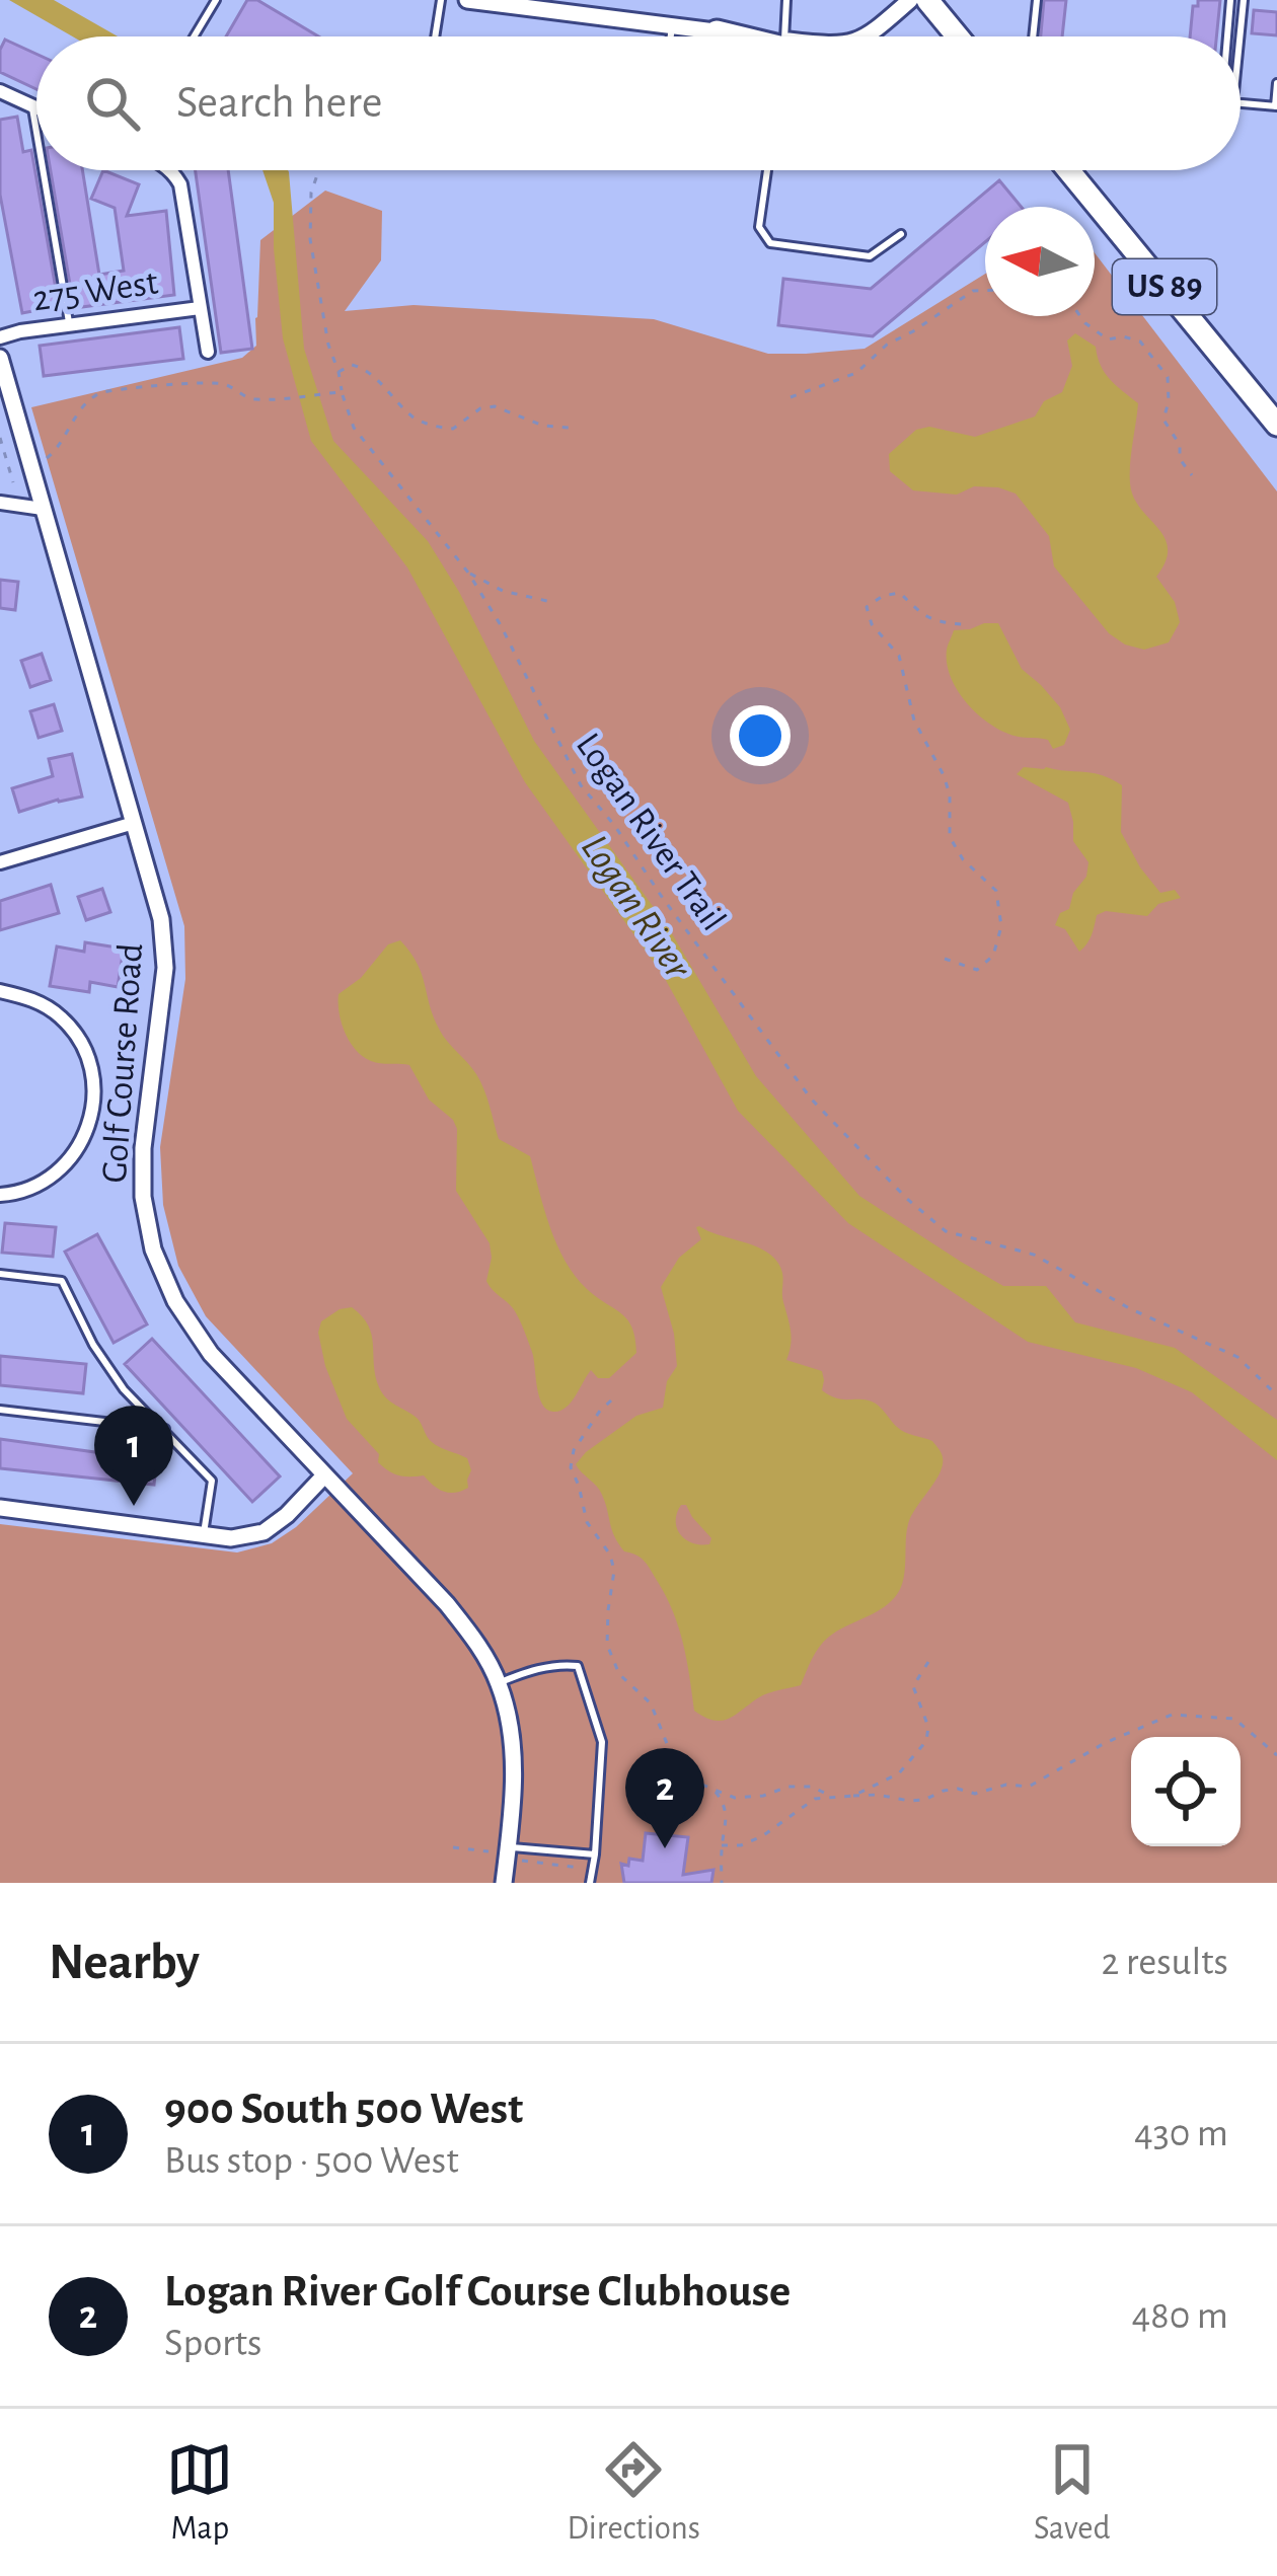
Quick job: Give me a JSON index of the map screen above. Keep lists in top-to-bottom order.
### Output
{
  "streets": {
    "highway": ["US 89"],
    "street": ["275 West", "Golf Course Road"],
    "path": ["Logan River Trail"]
  },
  "water": ["Logan River"],
  "north": "left",
  "page": {
    "search": "Search here",
    "pins": ["1", "2"],
    "heading": ["Nearby", "2 results"],
    "list": [
      {
        "mark": "1",
        "name": "900 South 500 West",
        "note": "Bus stop · 500 West",
        "value": "430 m"
      },
      {
        "mark": "2",
        "name": "Logan River Golf Course Clubhouse",
        "note": "Sports",
        "value": "480 m"
      }
    ],
    "nav": ["Map", "Directions", "Saved"]
  }
}
